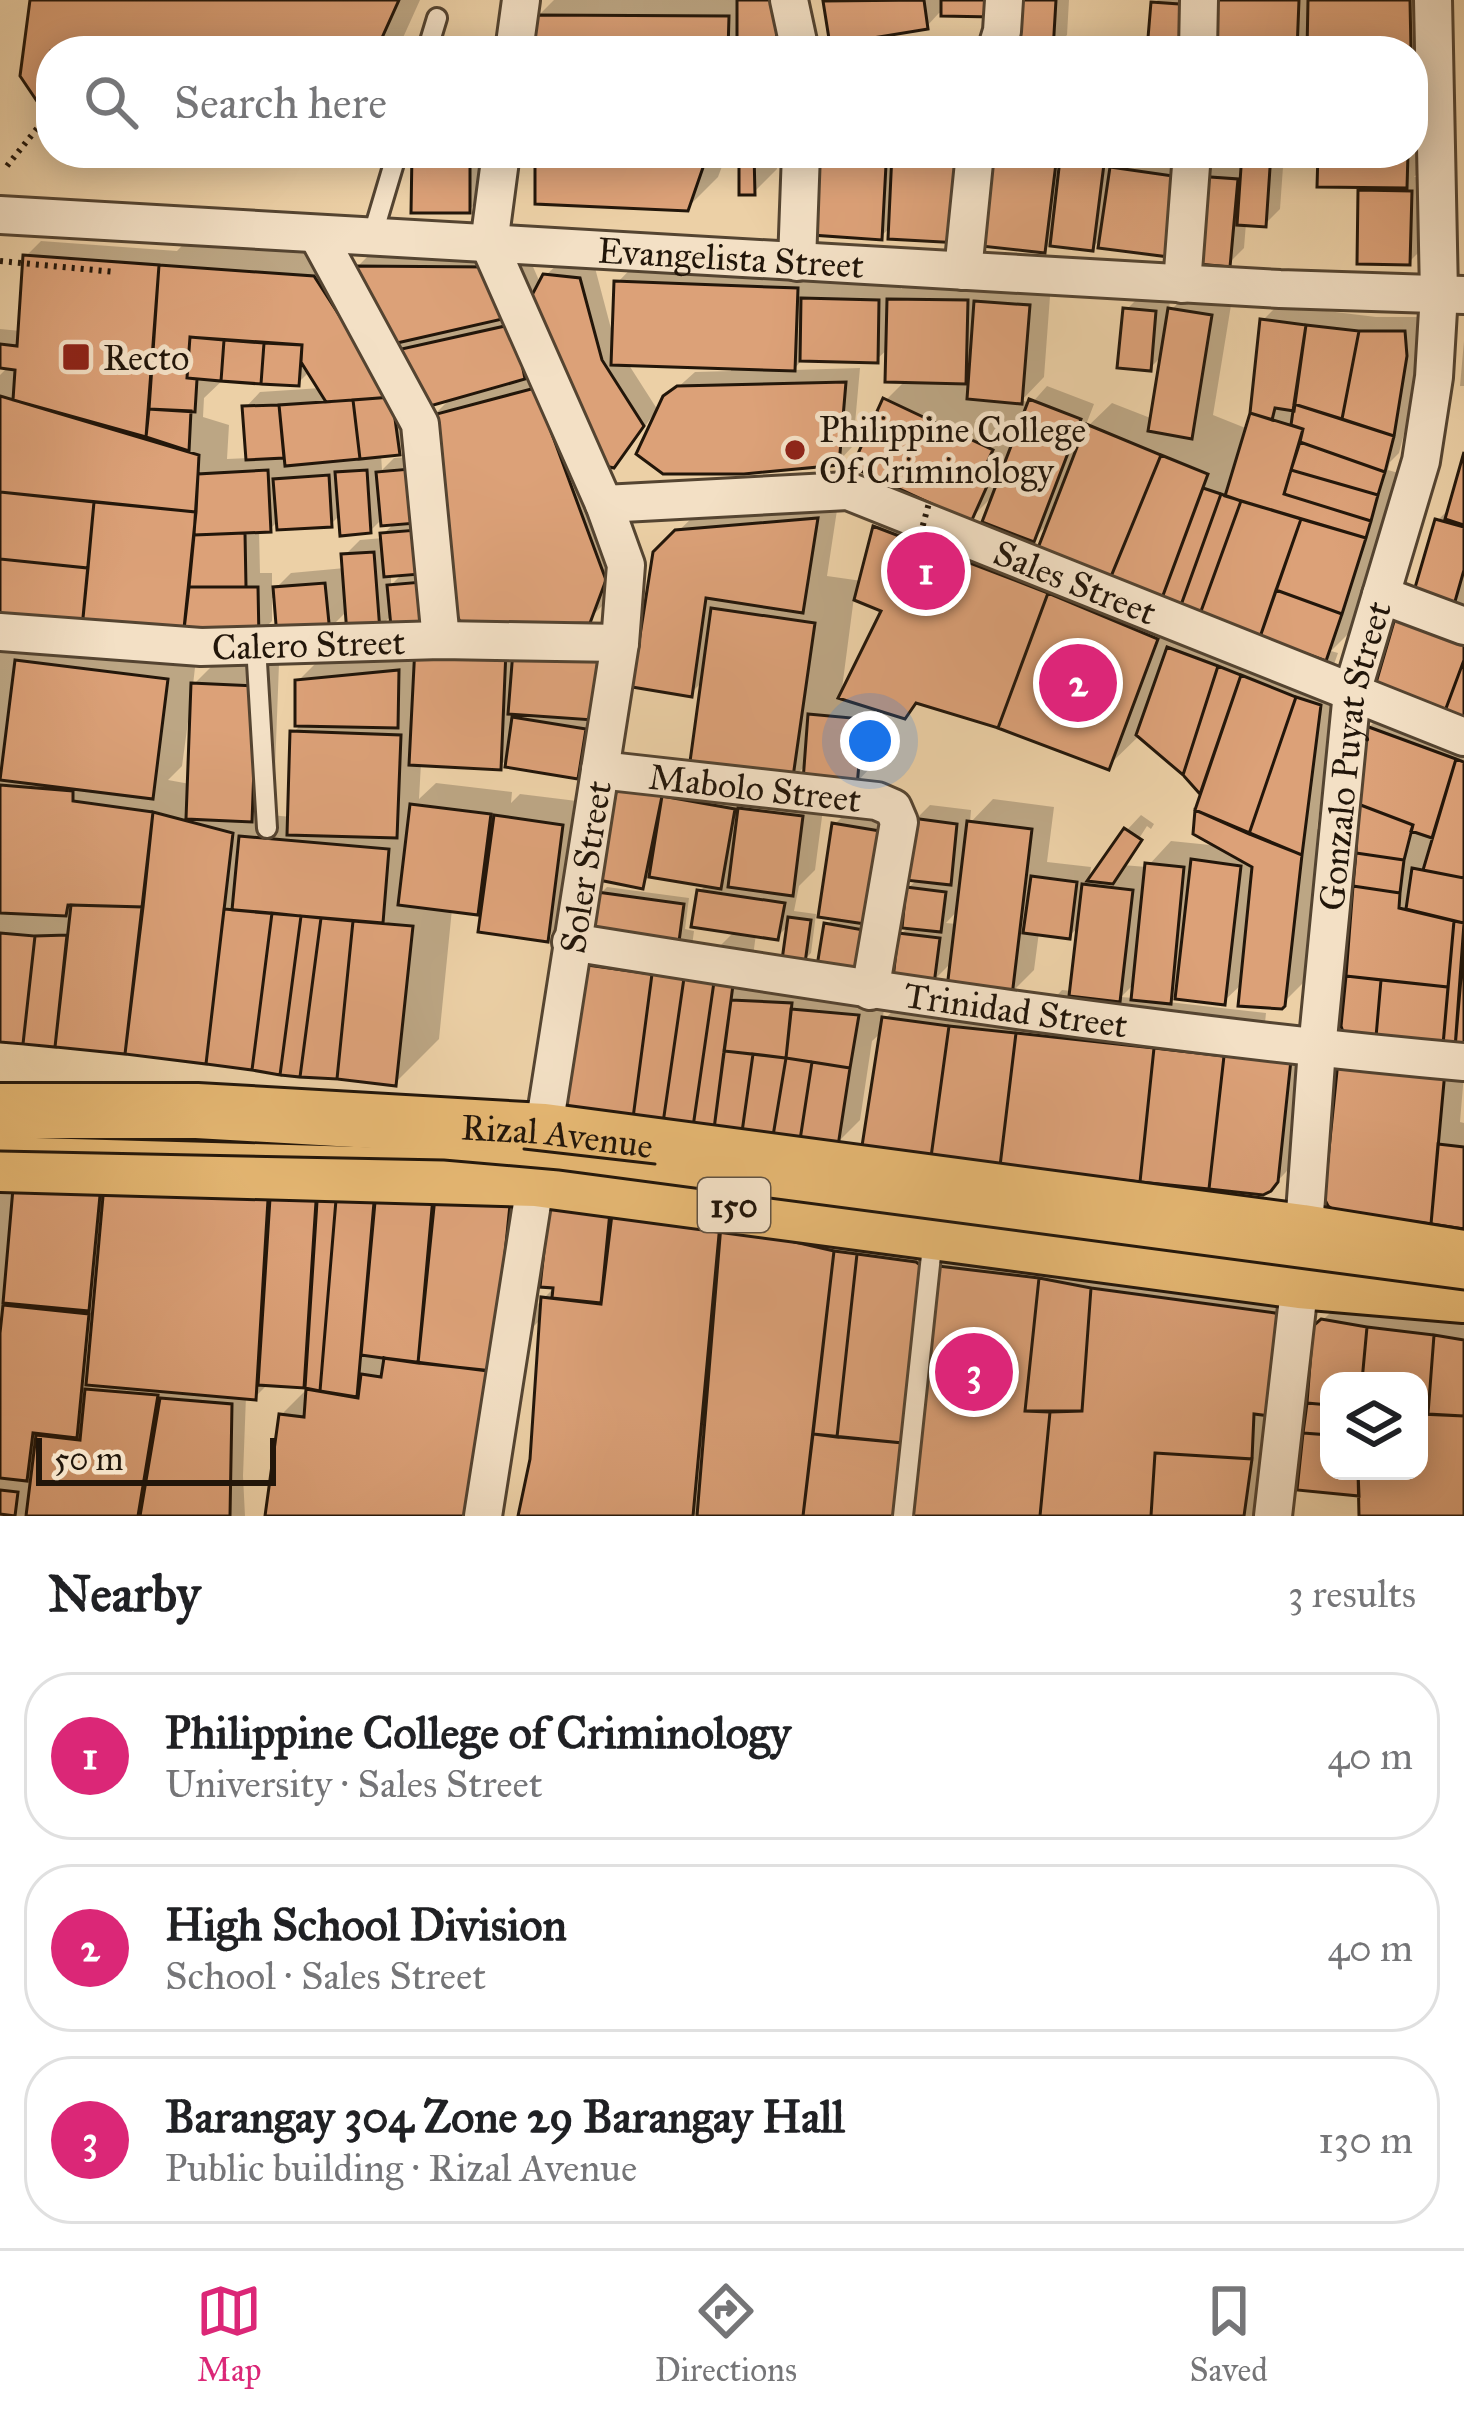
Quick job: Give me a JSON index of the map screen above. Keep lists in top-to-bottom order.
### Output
{
  "streets": {
    "main road": ["Rizal Avenue", "150"],
    "street": [
      "Evangelista Street",
      "Sales Street",
      "Calero Street",
      "Gonzalo Puyat Street",
      "Mabolo Street",
      "Soler Street",
      "Trinidad Street"
    ]
  },
  "crossings": [
    ["Evangelista Street", "Gonzalo Puyat Street"],
    ["Evangelista Street", "Soler Street"],
    ["Sales Street", "Gonzalo Puyat Street"],
    ["Sales Street", "Soler Street"],
    ["Calero Street", "Soler Street"],
    ["Gonzalo Puyat Street", "Trinidad Street"],
    ["Gonzalo Puyat Street", "Rizal Avenue"],
    ["Mabolo Street", "Soler Street"],
    ["Mabolo Street", "Trinidad Street"],
    ["Soler Street", "Trinidad Street"],
    ["Soler Street", "Rizal Avenue"]
  ],
  "places": {
    "transit": ["Recto"],
    "other": ["Philippine College Of Criminology"]
  },
  "scale_bar": "50 m",
  "page": {
    "search": "Search here",
    "pins": ["1", "2", "3"],
    "scale": "50 m",
    "heading": ["Nearby", "3 results"],
    "list": [
      {
        "mark": "1",
        "name": "Philippine College of Criminology",
        "note": "University · Sales Street",
        "value": "40 m"
      },
      {
        "mark": "2",
        "name": "High School Division",
        "note": "School · Sales Street",
        "value": "40 m"
      },
      {
        "mark": "3",
        "name": "Barangay 304 Zone 29 Barangay Hall",
        "note": "Public building · Rizal Avenue",
        "value": "130 m"
      }
    ],
    "nav": ["Map", "Directions", "Saved"]
  }
}
